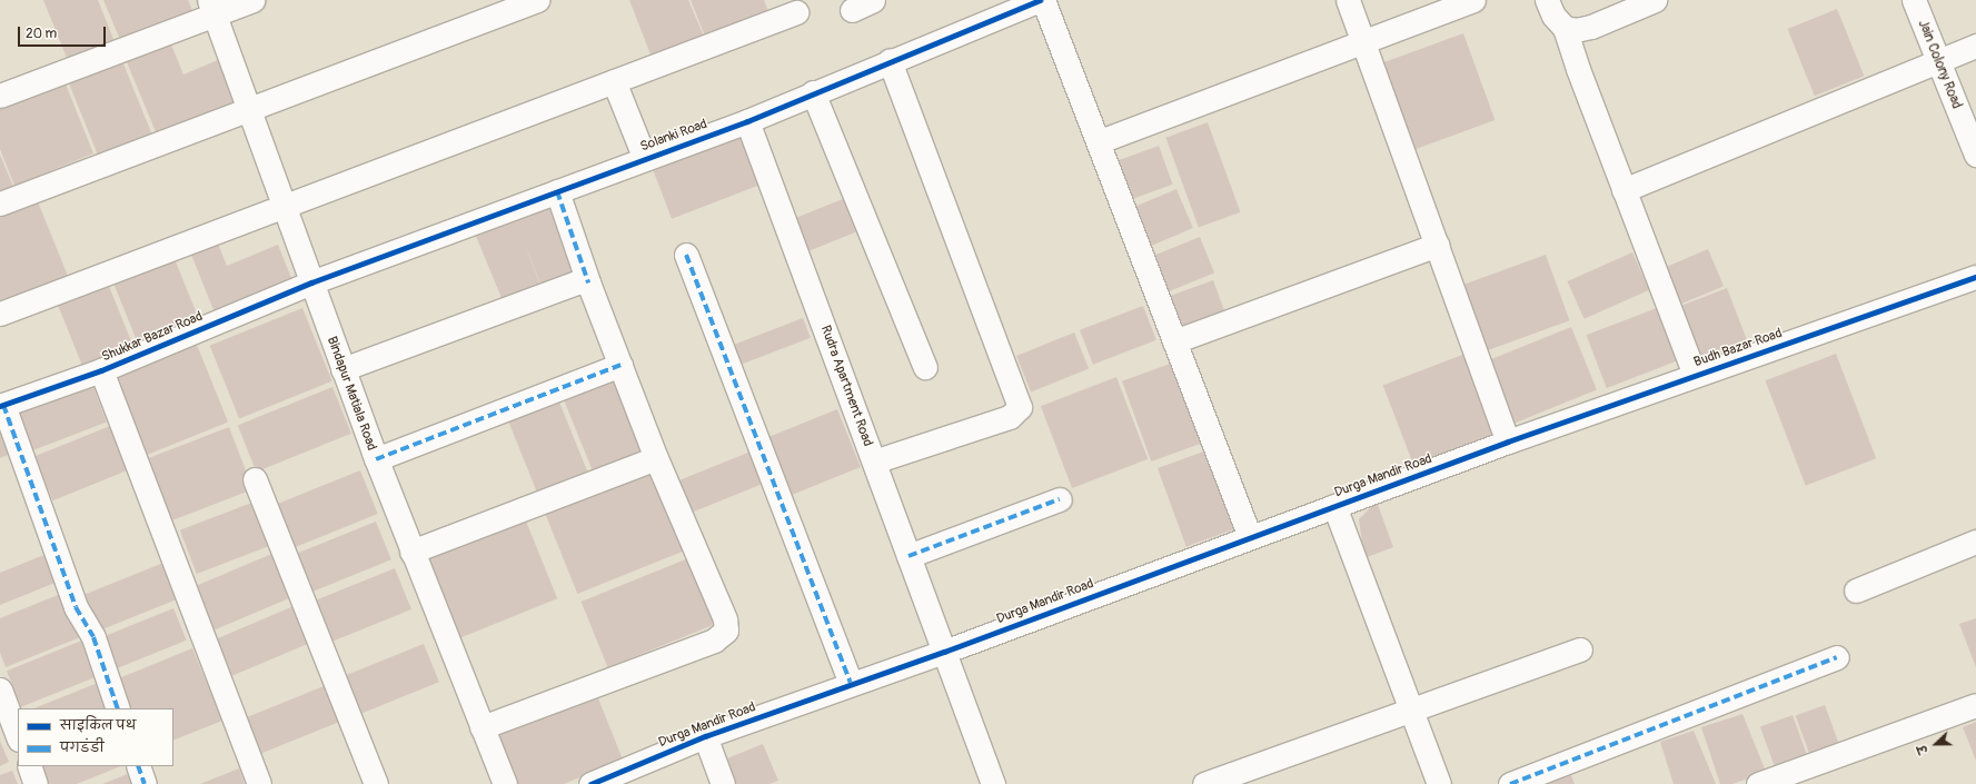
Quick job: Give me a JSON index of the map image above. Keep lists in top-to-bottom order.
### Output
{
  "streets": {
    "street": [
      "Jain Colony Road",
      "Solanki Road",
      "Shukkar Bazar Road",
      "Budh Bazar Road",
      "Rudra Apartment Road",
      "Bindapur Matiala Road",
      "Durga Mandir Road"
    ]
  },
  "crossings": [
    ["Solanki Road", "Shukkar Bazar Road"],
    ["Solanki Road", "Rudra Apartment Road"],
    ["Solanki Road", "Bindapur Matiala Road"],
    ["Shukkar Bazar Road", "Bindapur Matiala Road"],
    ["Budh Bazar Road", "Durga Mandir Road"],
    ["Rudra Apartment Road", "Durga Mandir Road"]
  ],
  "legend": ["साइकिल पथ", "पगडंडी"],
  "scale_bar": "20 m",
  "north": "left"
}
